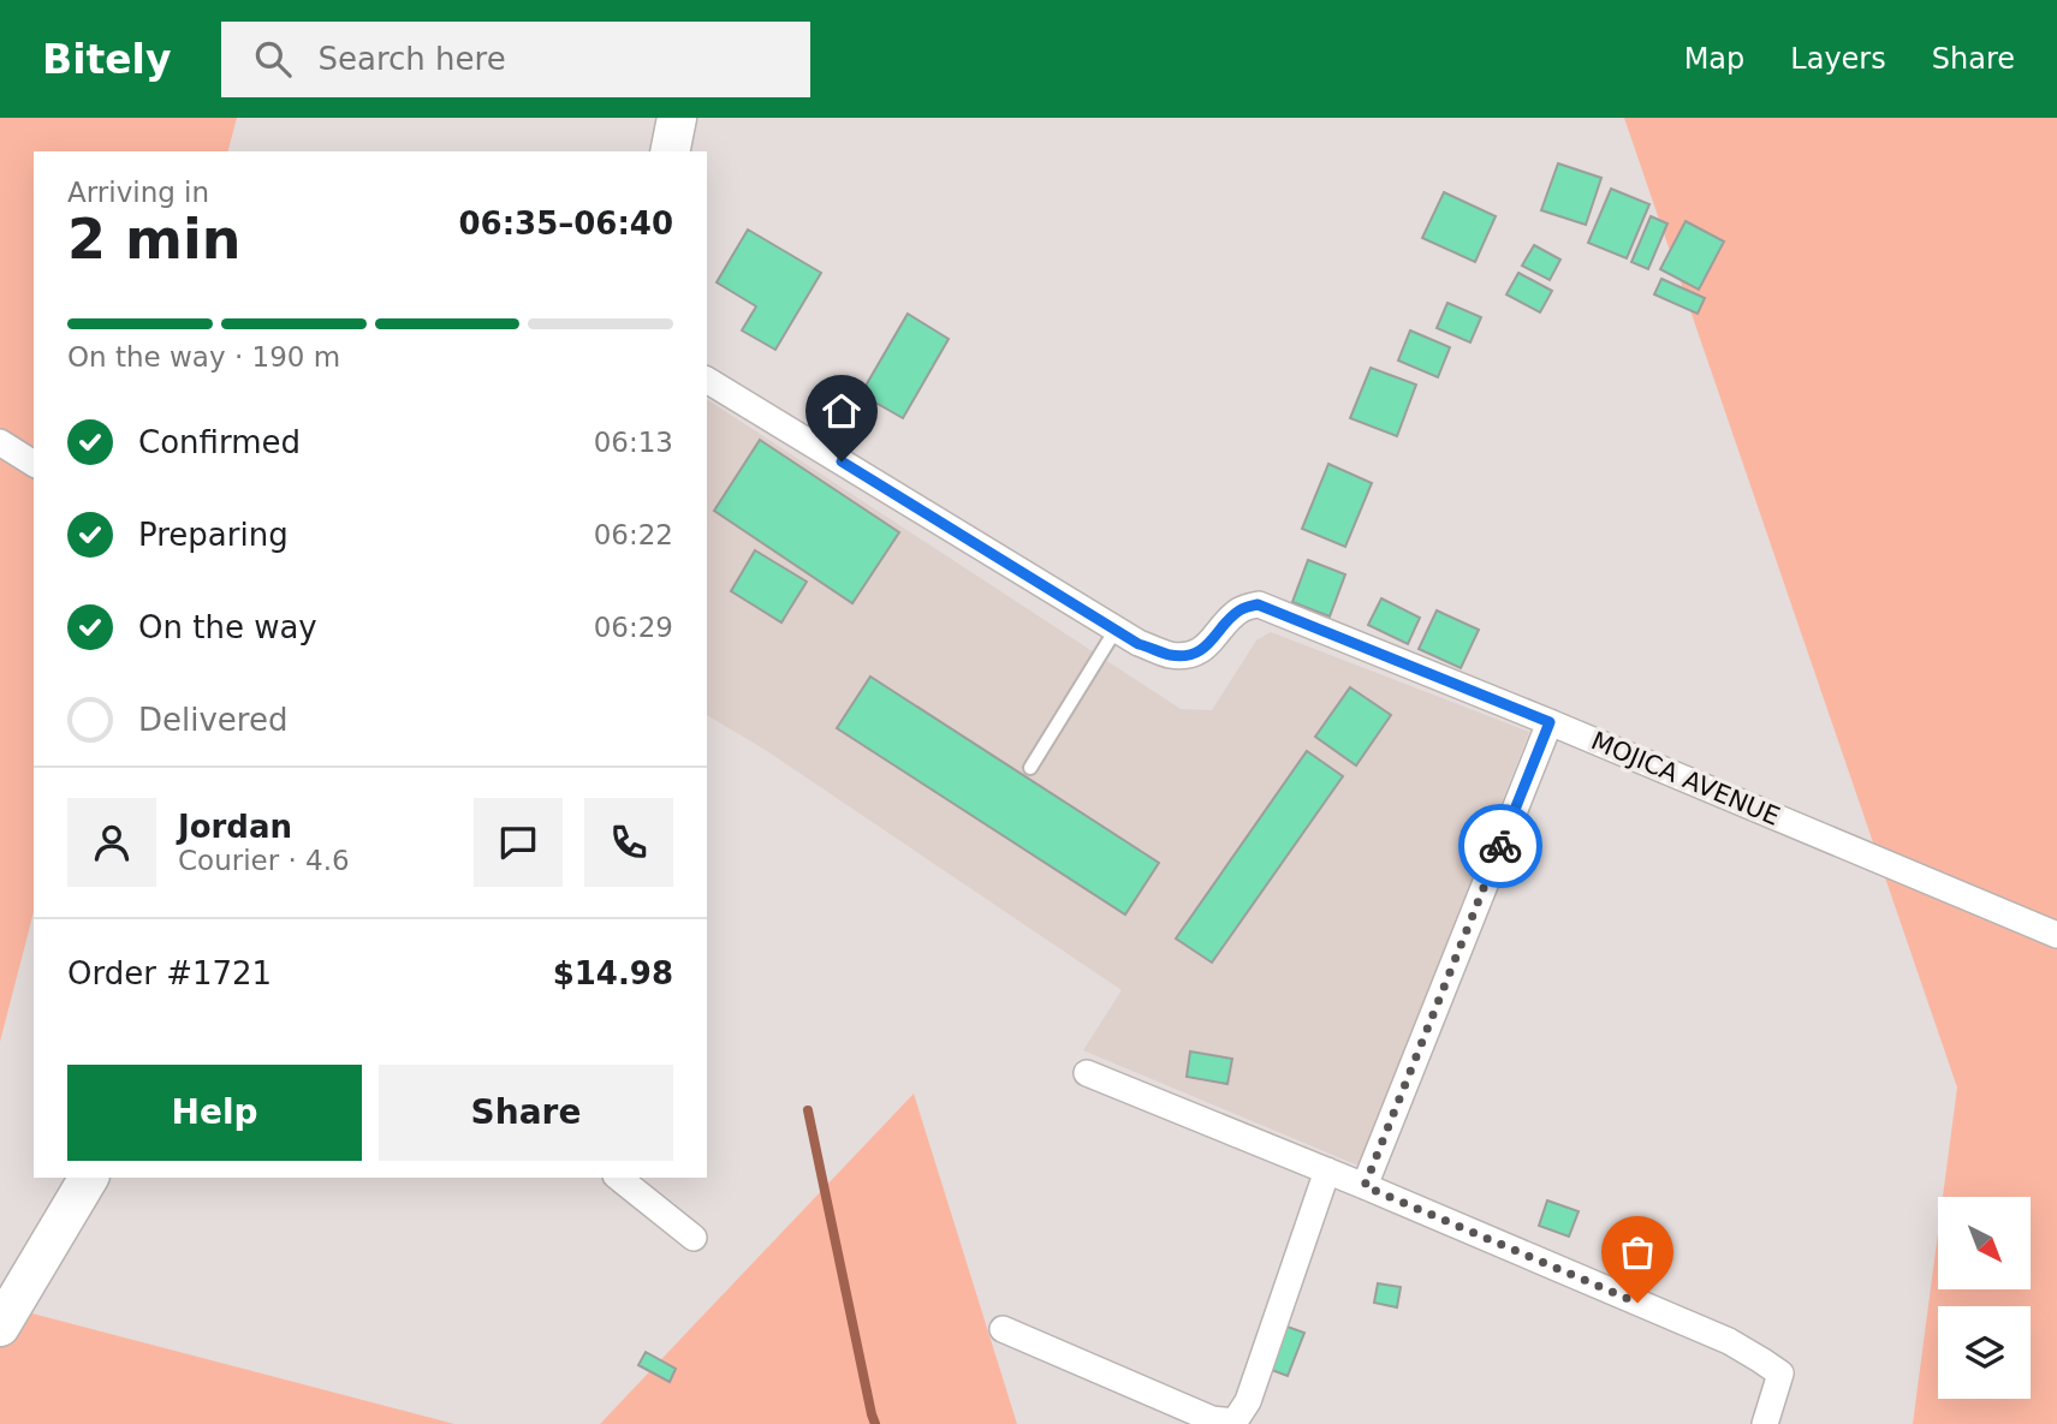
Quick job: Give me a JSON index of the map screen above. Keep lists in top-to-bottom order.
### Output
{
  "streets": {
    "street": ["MOJICA AVENUE"]
  },
  "north": "bottom right",
  "page": {
    "header": "Bitely",
    "search": "Search here",
    "nav": ["Map", "Layers", "Share"],
    "heading": ["2 min", "Arriving in", "06:35–06:40"],
    "panel": [
      "Jordan",
      "Courier · 4.6",
      "Order #1721",
      "$14.98"
    ],
    "bar": "On the way · 190 m",
    "list": [
      ["Confirmed", "06:13"],
      ["Preparing", "06:22"],
      ["On the way", "06:29"],
      "Delivered"
    ],
    "buttons": ["Help", "Share"]
  }
}
